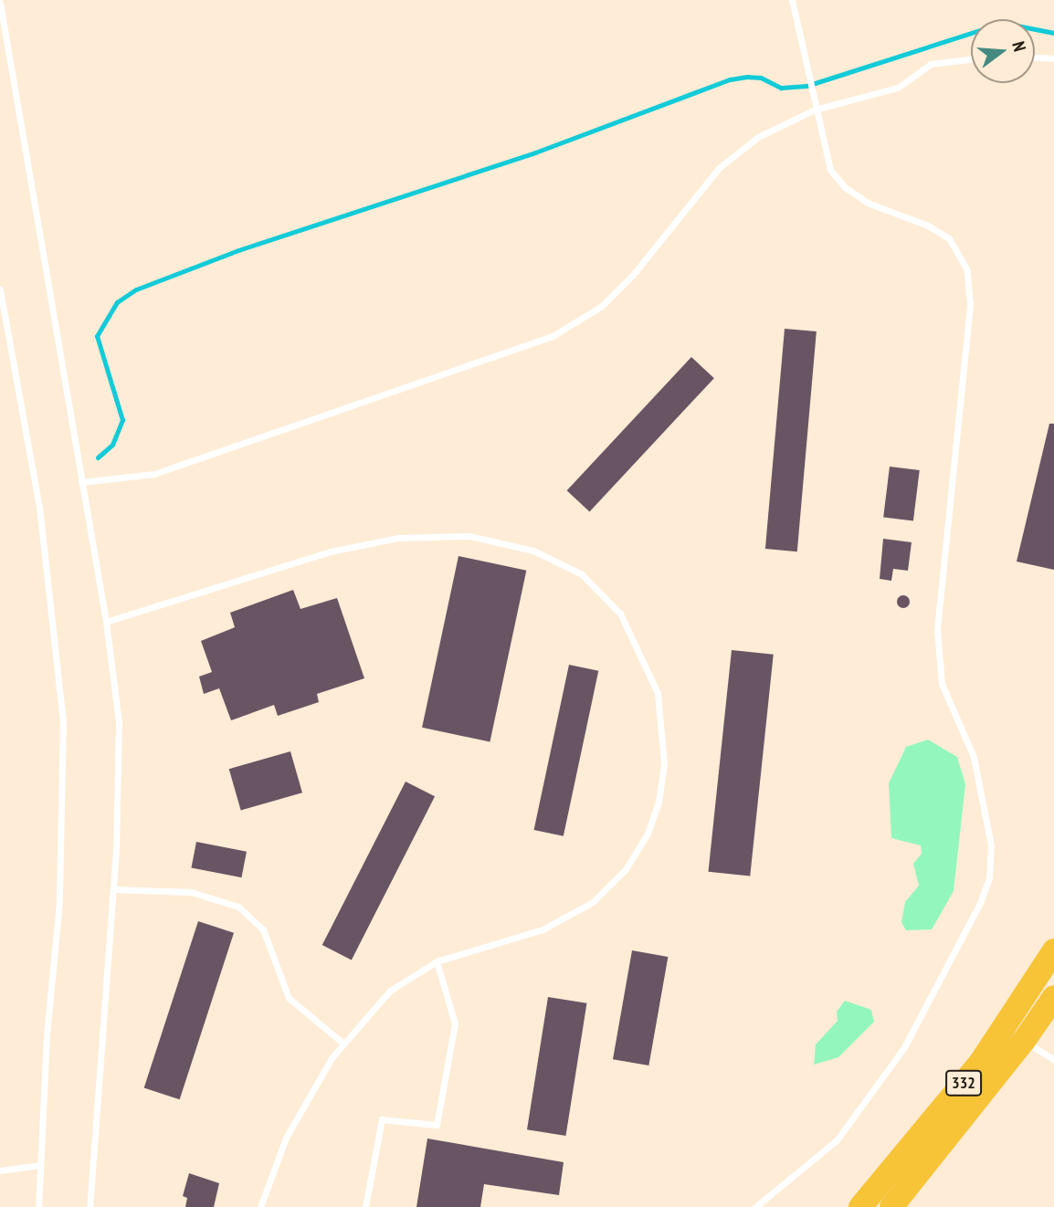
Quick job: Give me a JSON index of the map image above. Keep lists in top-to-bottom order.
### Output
{
  "streets": {
    "highway": ["332"]
  },
  "north": "right"
}
